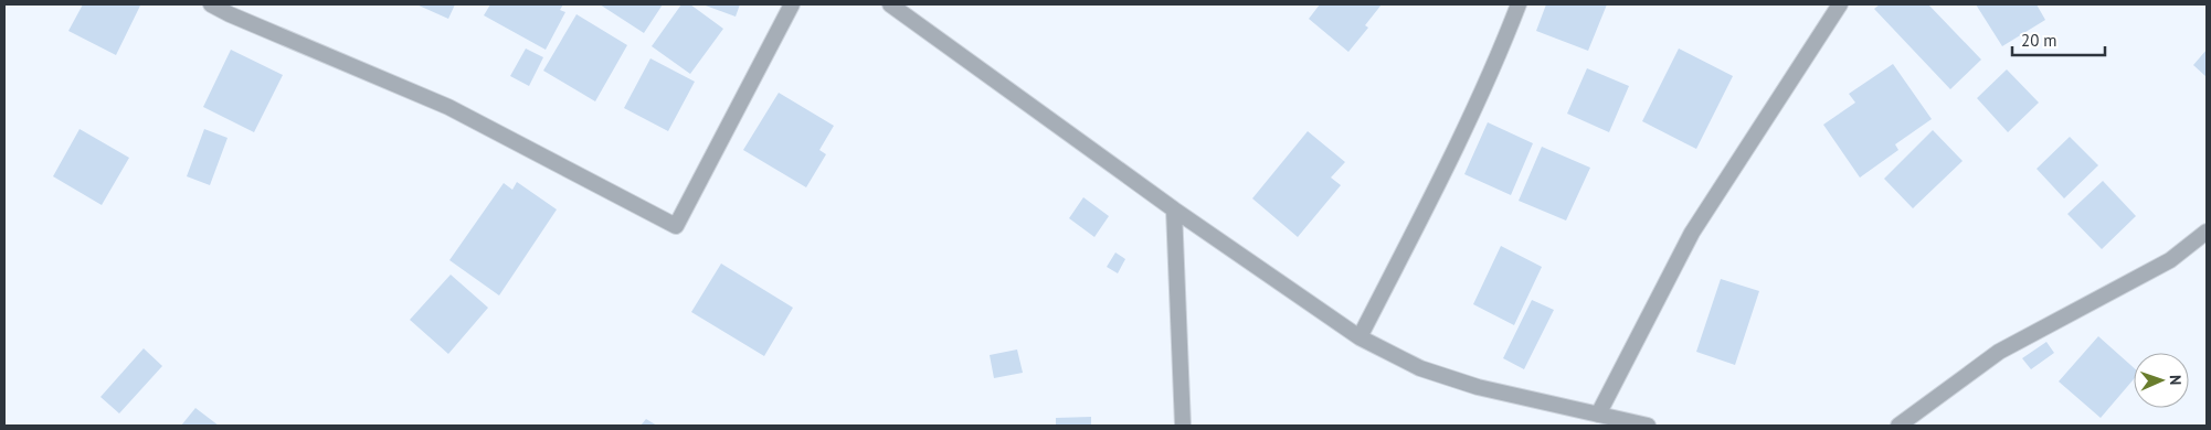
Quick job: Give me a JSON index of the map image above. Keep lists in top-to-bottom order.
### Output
{
  "scale_bar": "20 m",
  "north": "right"
}
